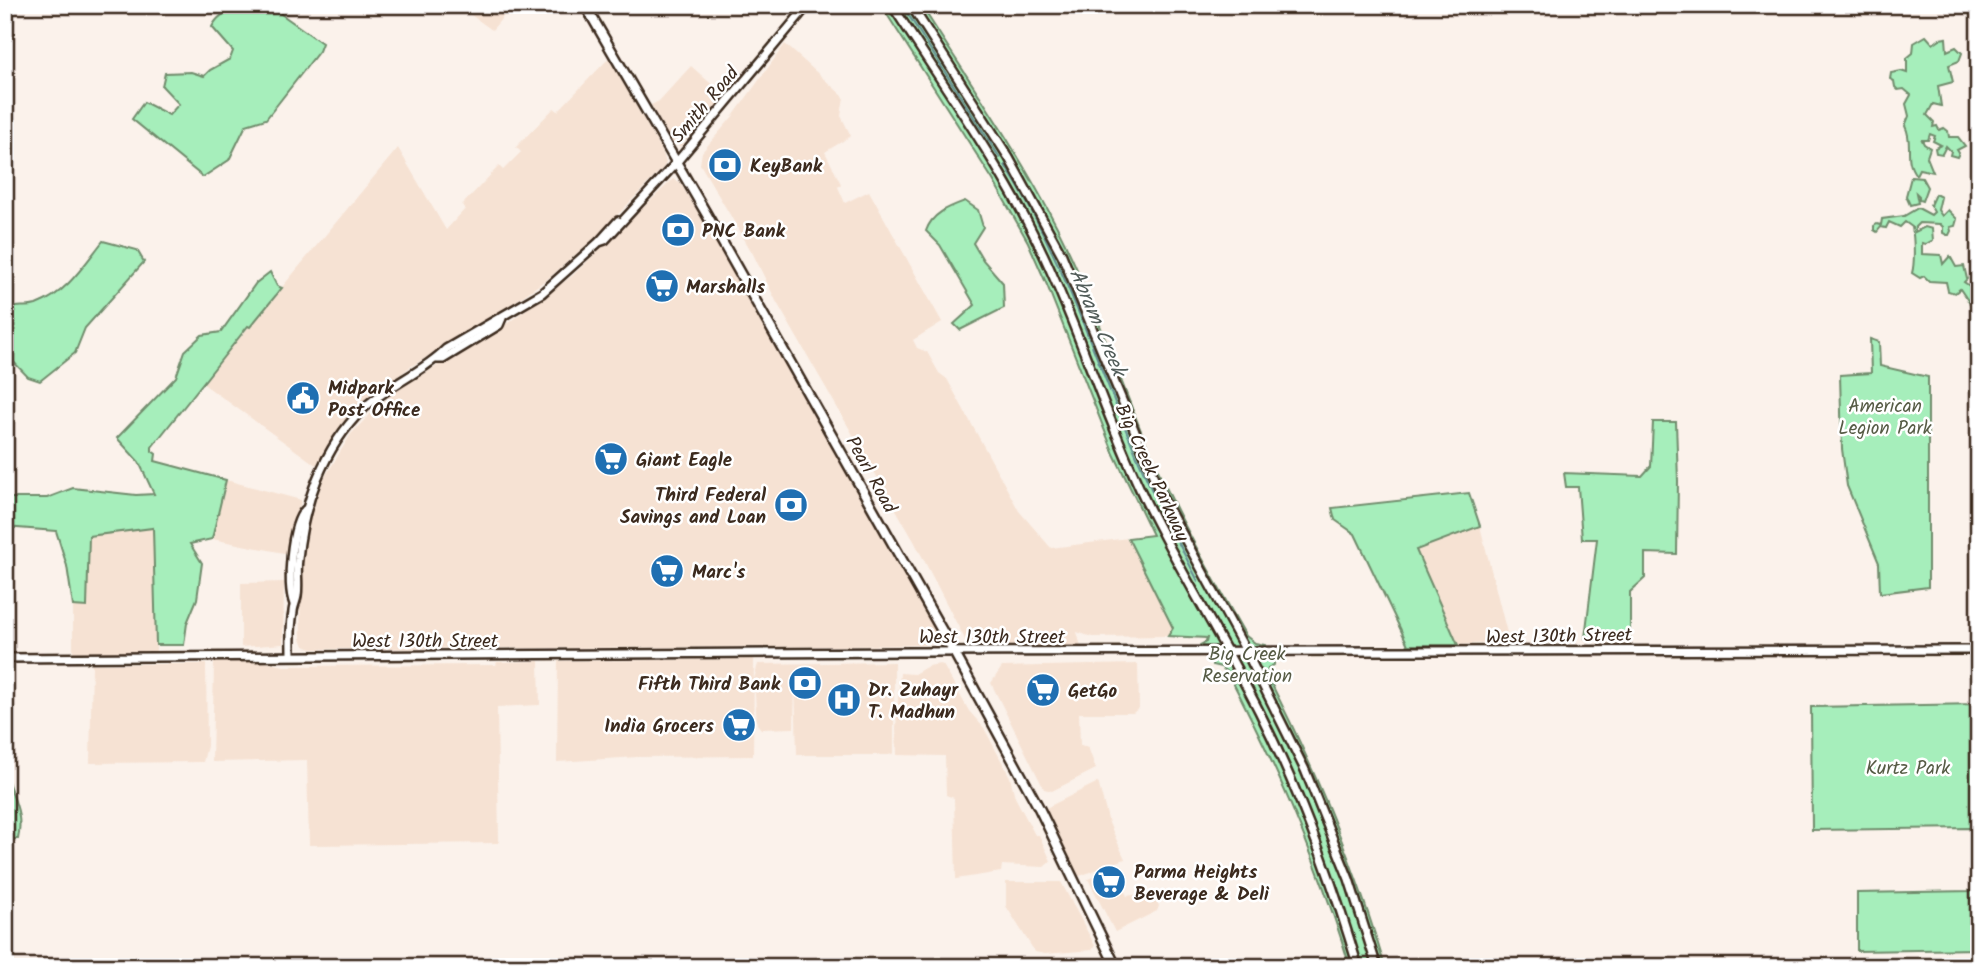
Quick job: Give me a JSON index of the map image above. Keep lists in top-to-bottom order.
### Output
{
  "streets": {
    "main road": [
      "Smith Road",
      "Big Creek Parkway",
      "Pearl Road",
      "West 130th Street"
    ]
  },
  "crossings": [
    ["Smith Road", "Pearl Road"],
    ["Smith Road", "West 130th Street"],
    ["Big Creek Parkway", "West 130th Street"],
    ["Pearl Road", "West 130th Street"]
  ],
  "water": ["Abram Creek"],
  "parks": ["American Legion Park", "Big Creek Reservation", "Kurtz Park"],
  "places": {
    "bank": [
      "KeyBank",
      "PNC Bank",
      "Third Federal Savings and Loan",
      "Fifth Third Bank"
    ],
    "supermarket": [
      "Marshalls",
      "Giant Eagle",
      "Marc's",
      "GetGo",
      "India Grocers",
      "Parma Heights Beverage & Deli"
    ],
    "public building": ["Midpark Post Office"],
    "hospital": ["Dr. Zuhayr T. Madhun"]
  }
}
